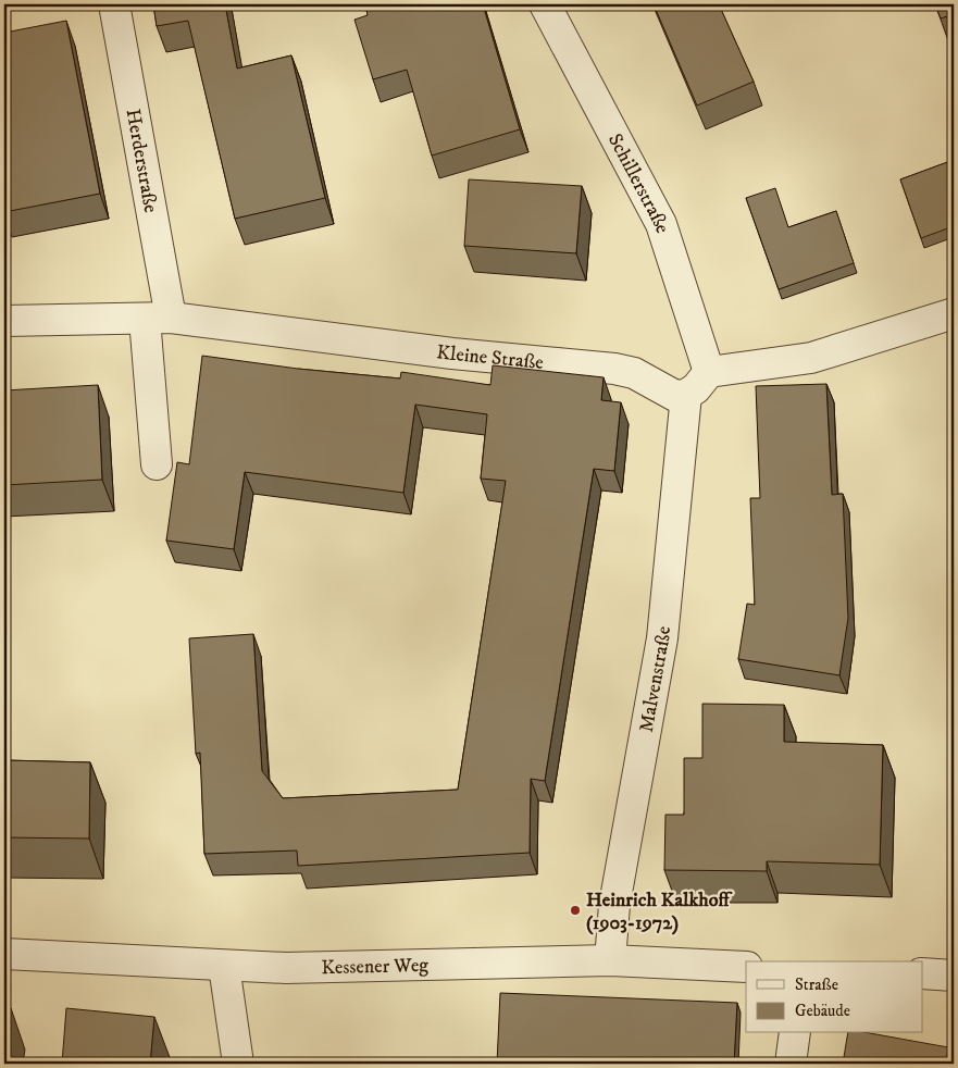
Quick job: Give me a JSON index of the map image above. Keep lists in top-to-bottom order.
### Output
{
  "streets": {
    "street": [
      "Herderstraße",
      "Schillerstraße",
      "Kleine Straße",
      "Malvenstraße",
      "Kessener Weg"
    ]
  },
  "crossings": [
    ["Herderstraße", "Kleine Straße"],
    ["Kleine Straße", "Malvenstraße"],
    ["Malvenstraße", "Kessener Weg"]
  ],
  "places": ["Heinrich Kalkhoff (1903-1972)"],
  "legend": ["Straße", "Gebäude"]
}
